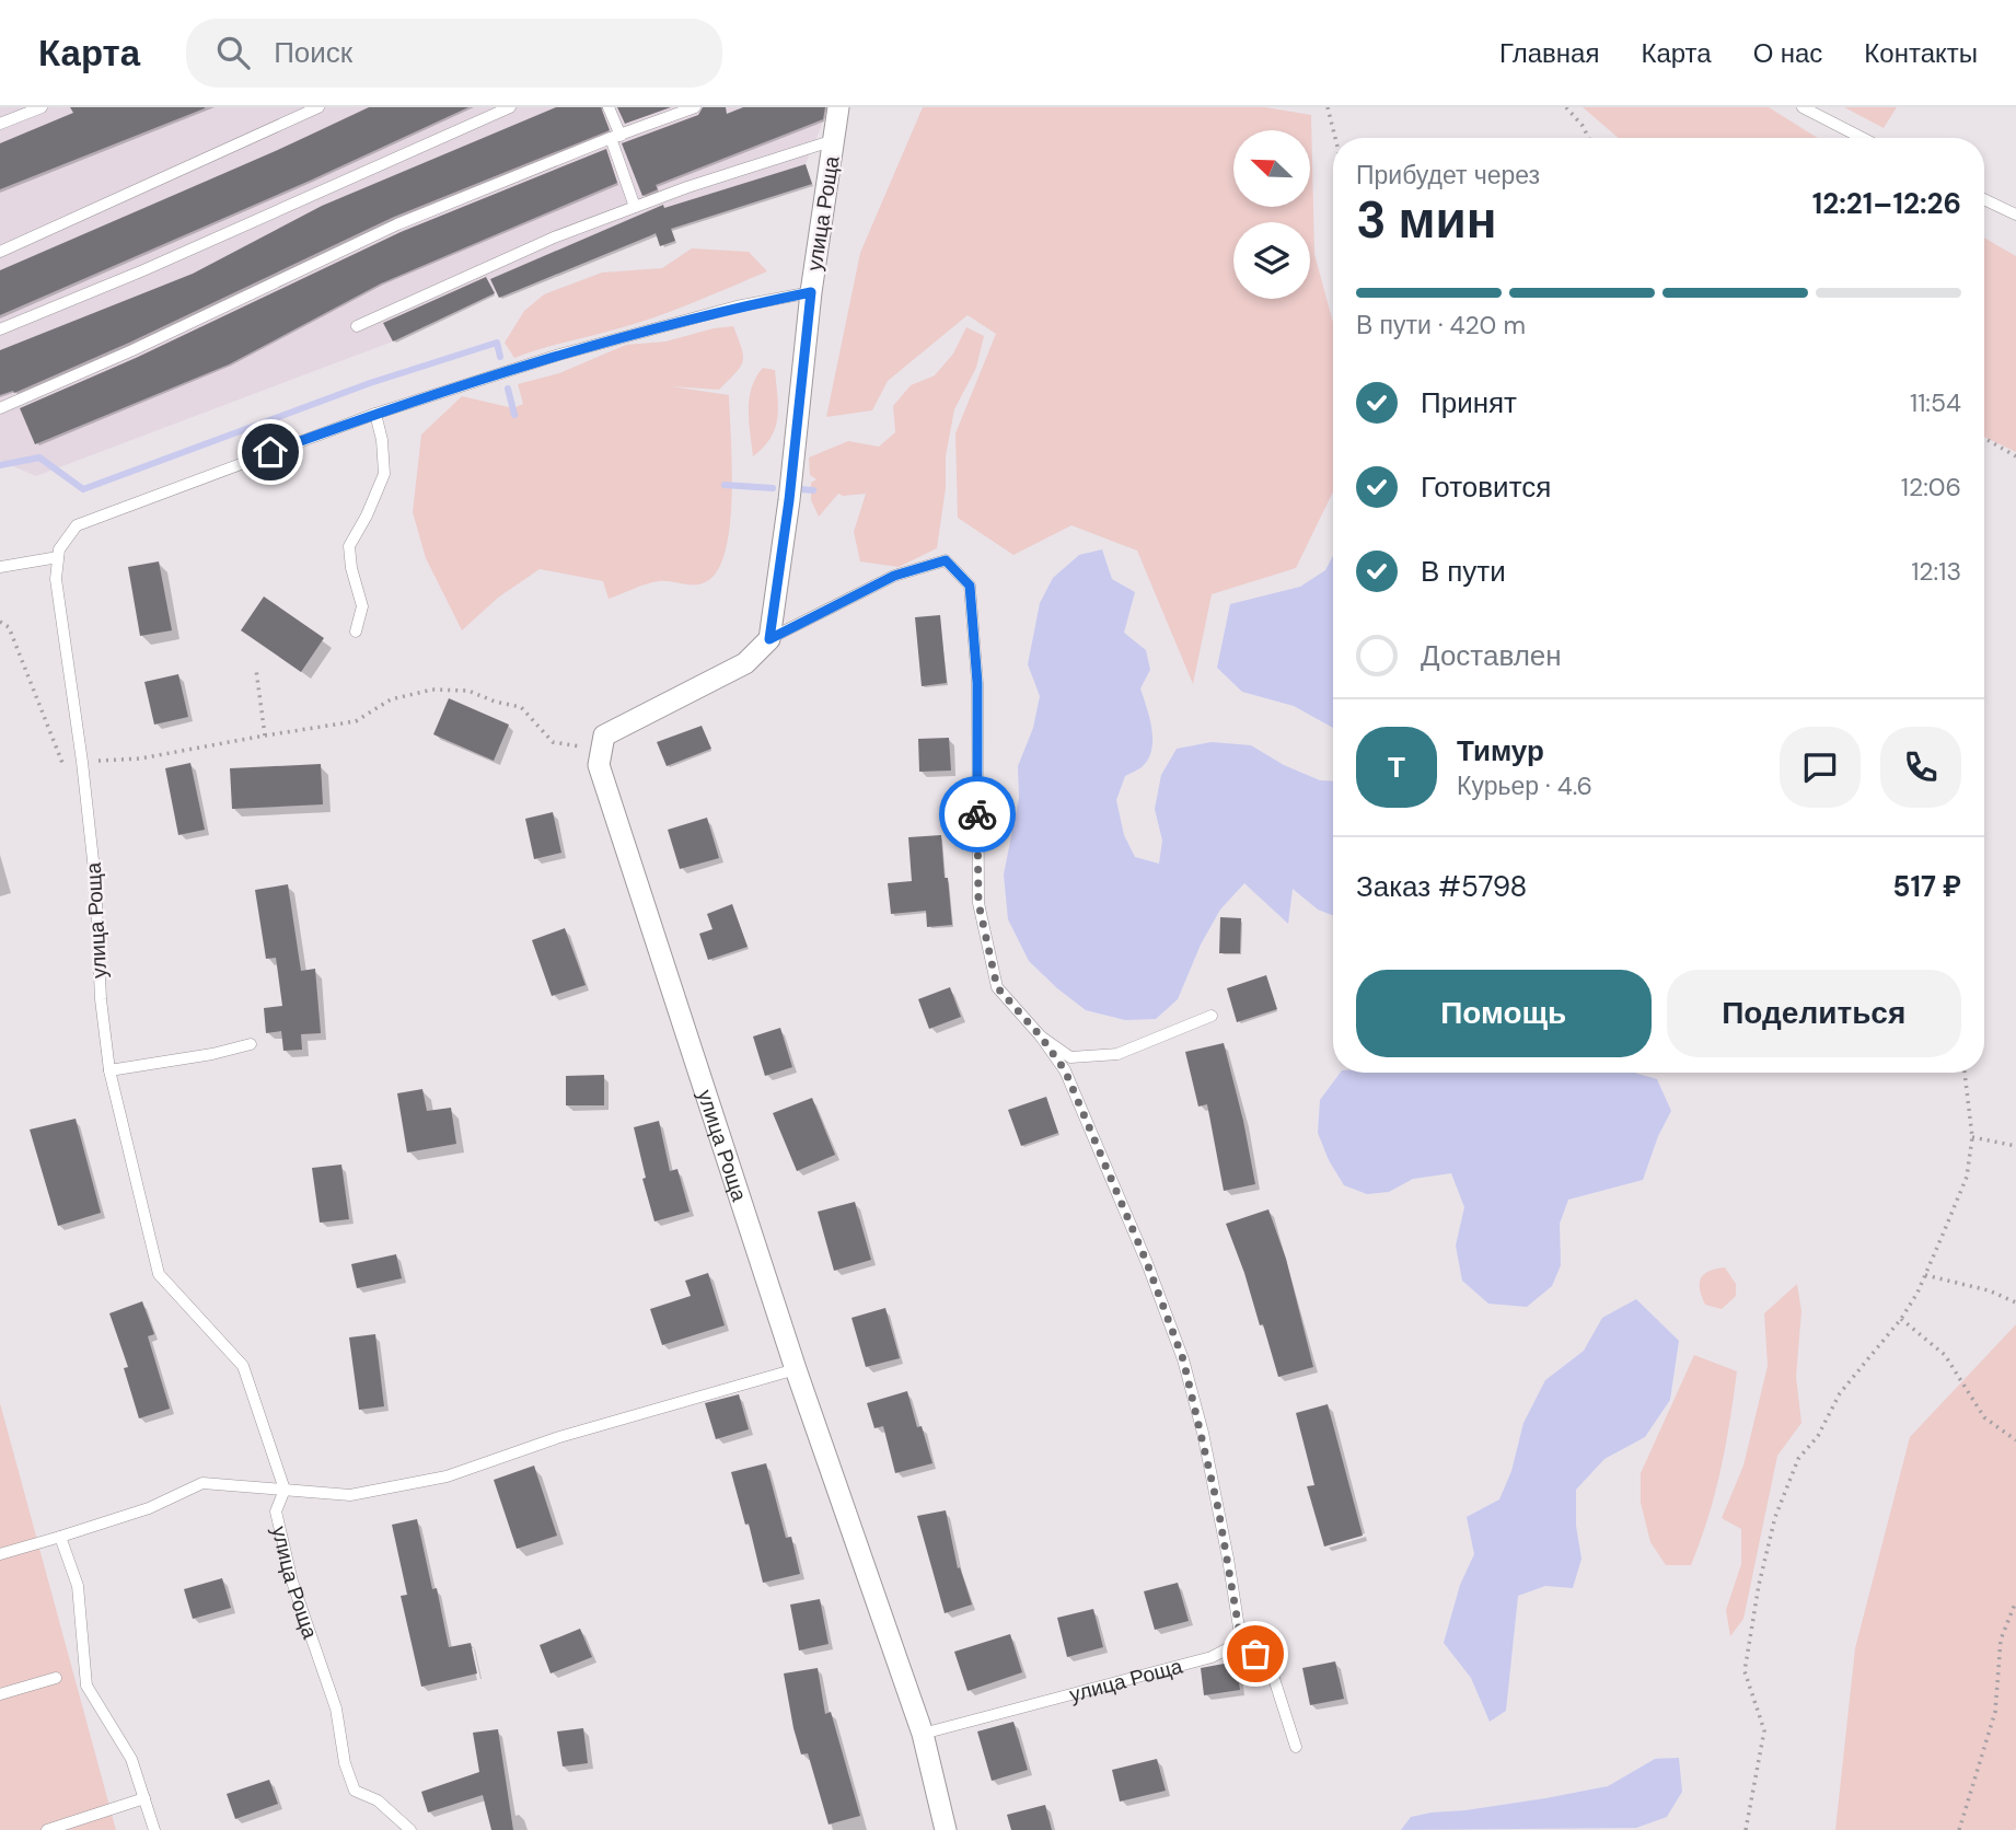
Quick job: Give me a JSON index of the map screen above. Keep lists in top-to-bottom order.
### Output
{
  "streets": {
    "street": ["улица Роща"]
  },
  "north": "top left",
  "page": {
    "header": "Карта",
    "search": "Поиск",
    "nav": [
      "Главная",
      "Карта",
      "О нас",
      "Контакты"
    ],
    "heading": ["3 мин", "Прибудет через", "12:21–12:26"],
    "panel": [
      "Тимур",
      "Курьер · 4.6",
      "Заказ #5798",
      "517 ₽"
    ],
    "bar": "В пути · 420 m",
    "list": [
      ["Принят", "11:54"],
      ["Готовится", "12:06"],
      ["В пути", "12:13"],
      "Доставлен"
    ],
    "round": "Т",
    "buttons": ["Помощь", "Поделиться"]
  }
}
